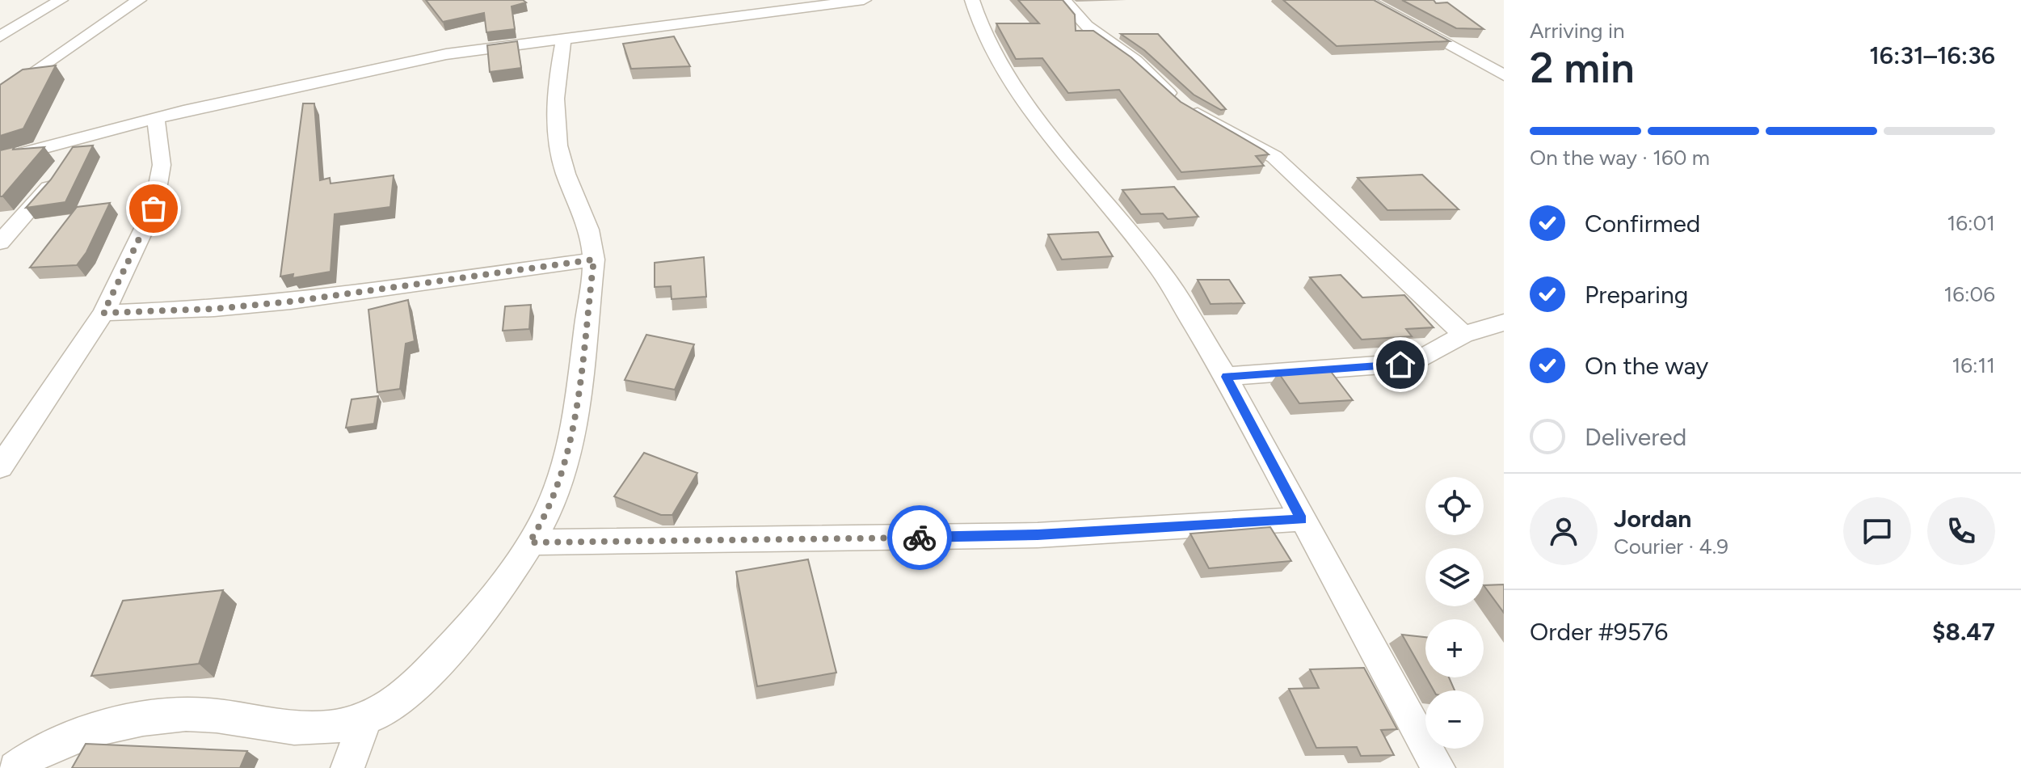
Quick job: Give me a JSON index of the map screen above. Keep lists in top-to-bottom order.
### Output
{
  "page": {
    "heading": ["2 min", "Arriving in", "16:31–16:36"],
    "panel": [
      "Jordan",
      "Courier · 4.9",
      "Order #9576",
      "$8.47"
    ],
    "bar": "On the way · 160 m",
    "list": [
      ["Confirmed", "16:01"],
      ["Preparing", "16:06"],
      ["On the way", "16:11"],
      "Delivered"
    ],
    "map_buttons": ["+", "−"]
  }
}
